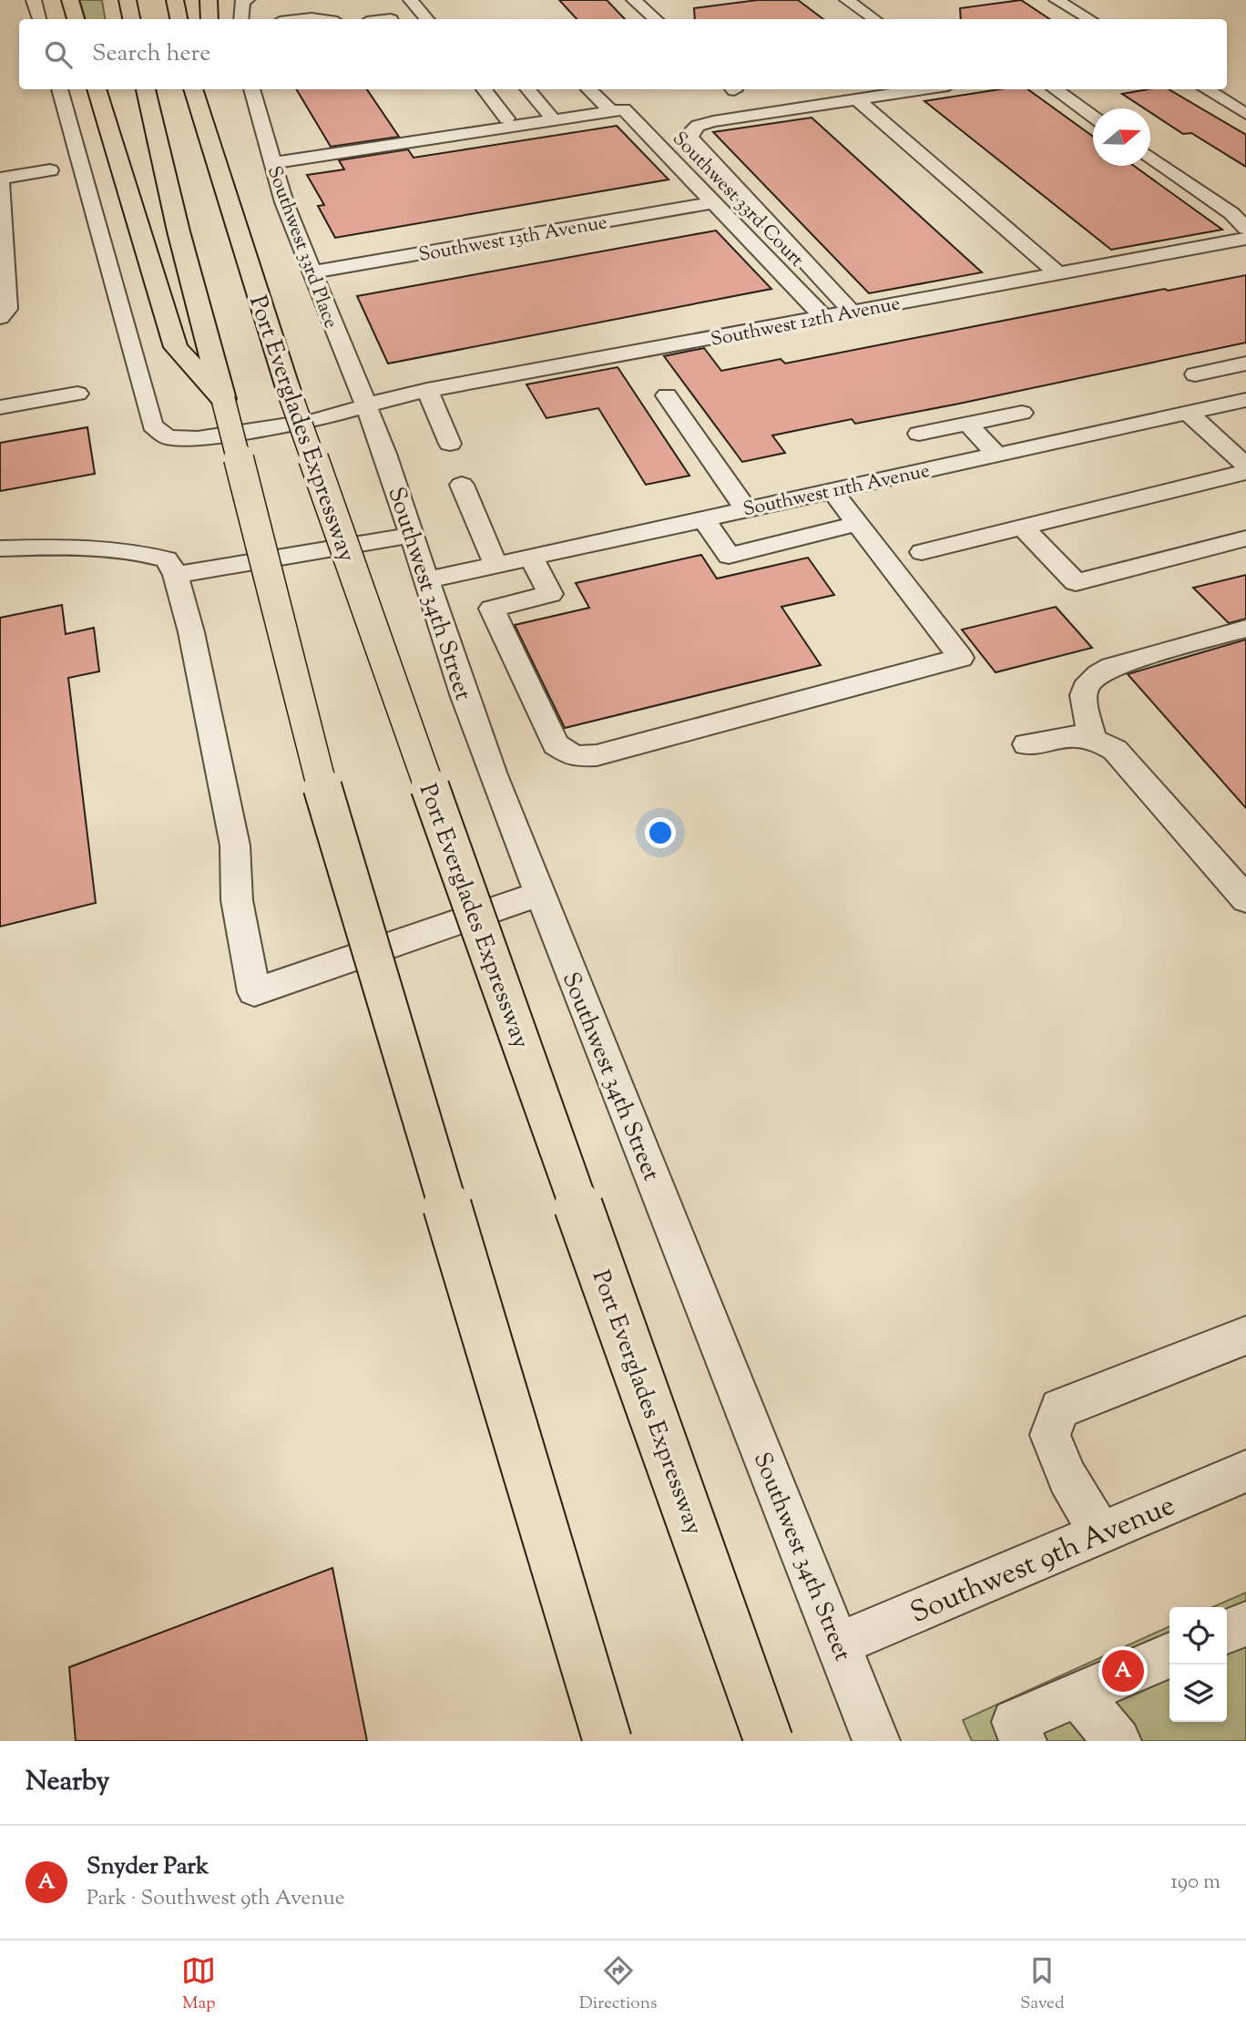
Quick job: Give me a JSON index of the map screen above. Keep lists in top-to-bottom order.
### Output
{
  "streets": {
    "highway": ["Port Everglades Expressway"],
    "street": [
      "Southwest 33rd Court",
      "Southwest 13th Avenue",
      "Southwest 33rd Place",
      "Southwest 12th Avenue",
      "Southwest 11th Avenue",
      "Southwest 34th Street",
      "Southwest 9th Avenue"
    ]
  },
  "crossings": [
    ["Southwest 33rd Court", "Southwest 13th Avenue"],
    ["Southwest 33rd Court", "Southwest 12th Avenue"],
    ["Southwest 13th Avenue", "Southwest 33rd Place"],
    ["Southwest 33rd Place", "Southwest 12th Avenue"],
    ["Southwest 33rd Place", "Southwest 34th Street"],
    ["Southwest 12th Avenue", "Southwest 34th Street"],
    ["Southwest 11th Avenue", "Southwest 34th Street"],
    ["Southwest 34th Street", "Southwest 9th Avenue"]
  ],
  "north": "right",
  "page": {
    "search": "Search here",
    "pins": "A",
    "heading": "Nearby",
    "list": [
      {
        "mark": "A",
        "name": "Snyder Park",
        "note": "Park · Southwest 9th Avenue",
        "value": "190 m"
      }
    ],
    "nav": ["Map", "Directions", "Saved"]
  }
}
